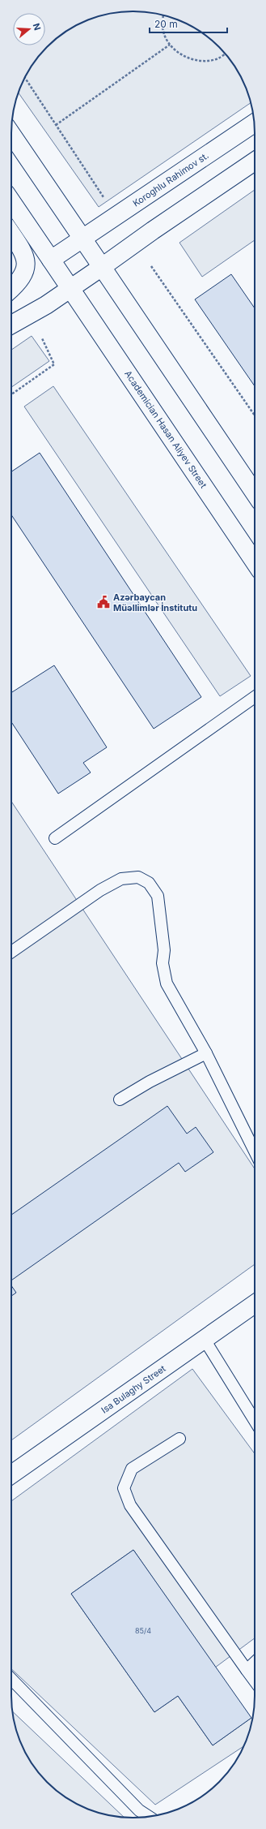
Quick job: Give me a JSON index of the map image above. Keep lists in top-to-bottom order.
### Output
{
  "streets": {
    "main road": ["Koroghlu Rahimov st.", "Academician Hasan Aliyev Street", "Isa Bulaghy Street"]
  },
  "crossings": [
    ["Koroghlu Rahimov st.", "Academician Hasan Aliyev Street"]
  ],
  "places": {
    "public building": ["Azərbaycan Müəllimlər İnstitutu"]
  },
  "house_numbers": ["85/4"],
  "scale_bar": "20 m",
  "north": "right"
}
